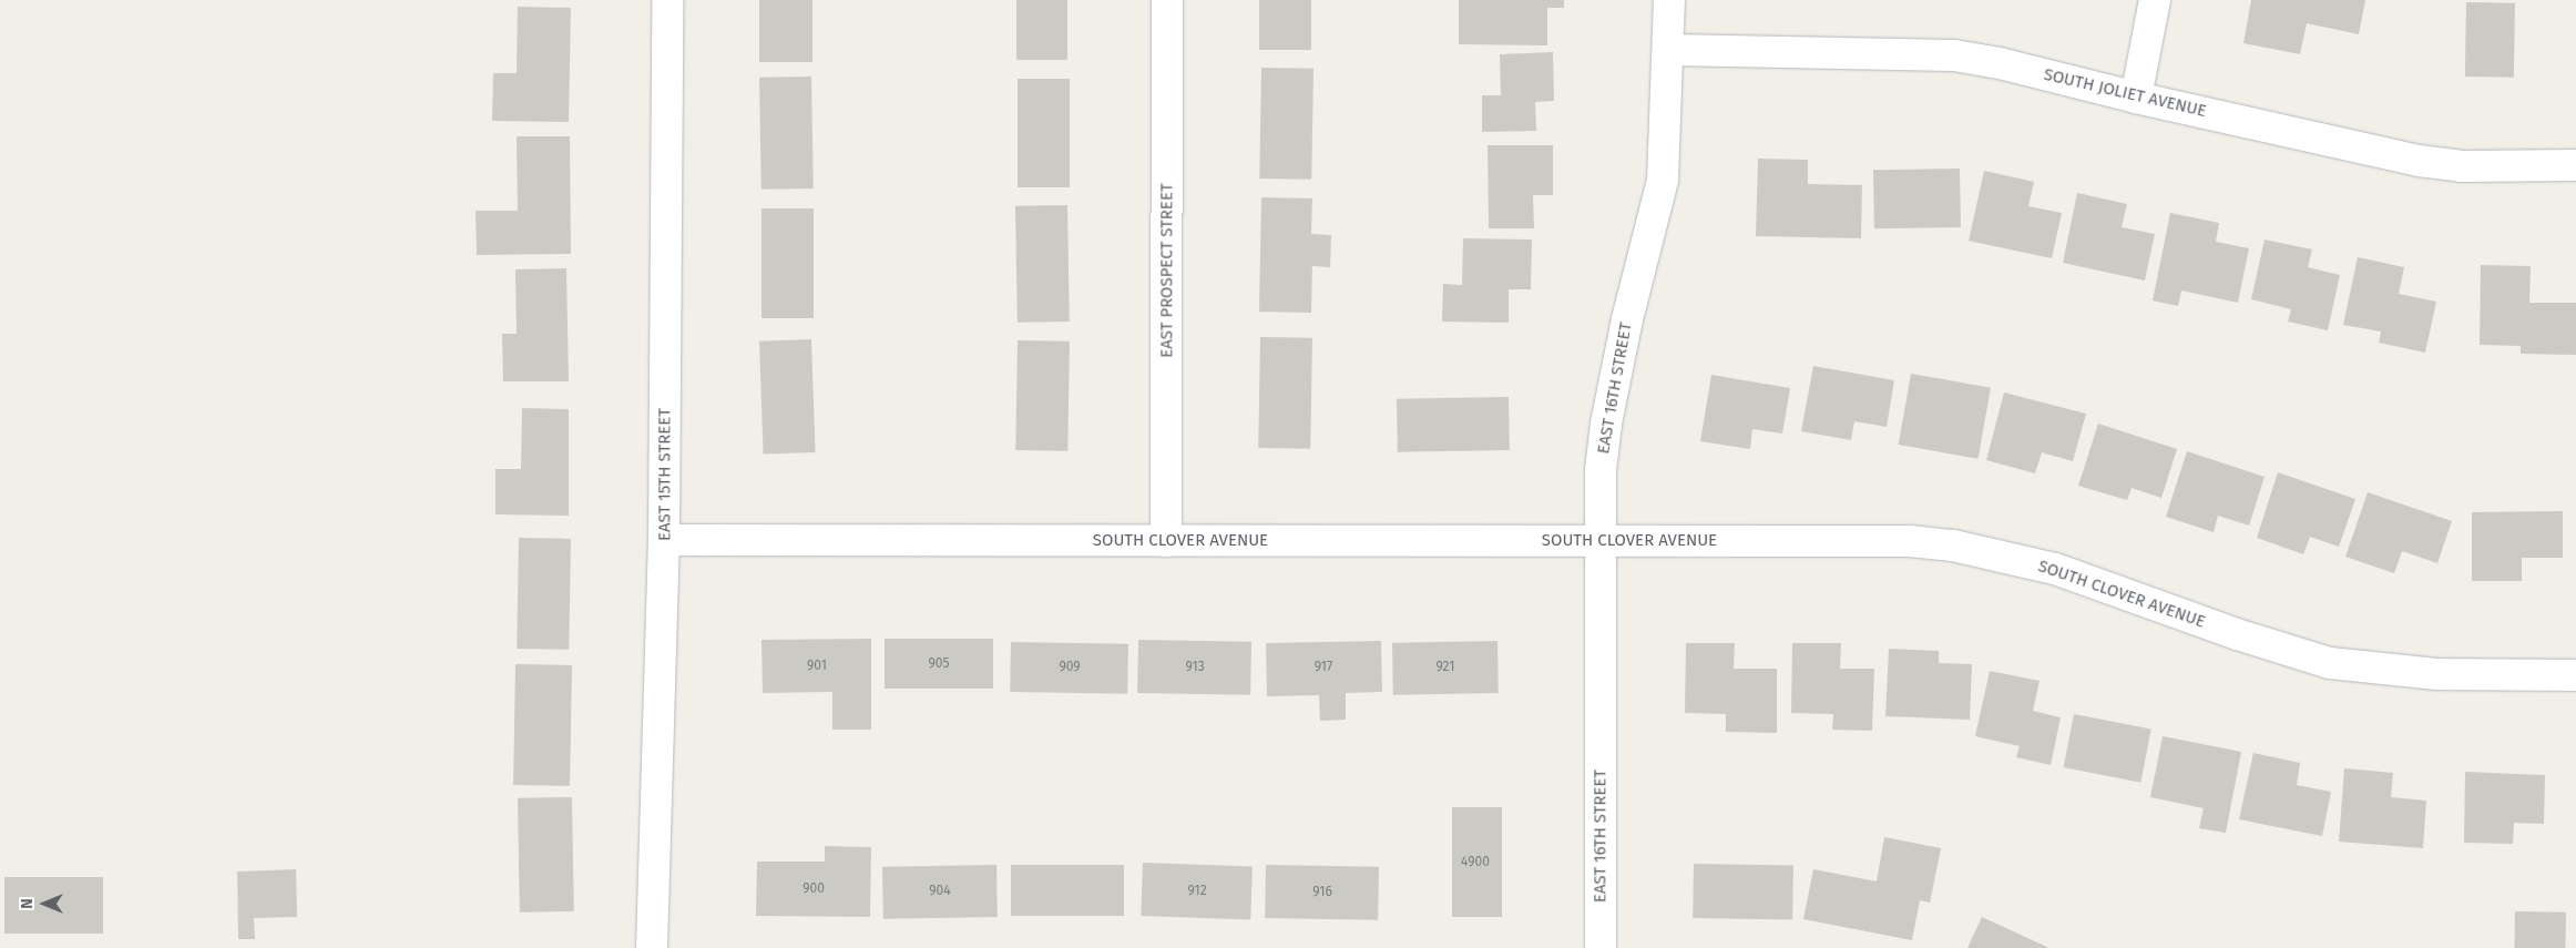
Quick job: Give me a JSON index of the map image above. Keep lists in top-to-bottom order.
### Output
{
  "streets": {
    "street": [
      "SOUTH JOLIET AVENUE",
      "EAST PROSPECT STREET",
      "EAST 16TH STREET",
      "EAST 15TH STREET",
      "SOUTH CLOVER AVENUE"
    ]
  },
  "crossings": [
    ["SOUTH JOLIET AVENUE", "EAST 16TH STREET"],
    ["EAST PROSPECT STREET", "SOUTH CLOVER AVENUE"],
    ["EAST 16TH STREET", "SOUTH CLOVER AVENUE"],
    ["EAST 15TH STREET", "SOUTH CLOVER AVENUE"]
  ],
  "house_numbers": [
    "905",
    "901",
    "909",
    "913",
    "917",
    "921",
    "4900",
    "900",
    "904",
    "912",
    "916"
  ],
  "north": "left"
}
